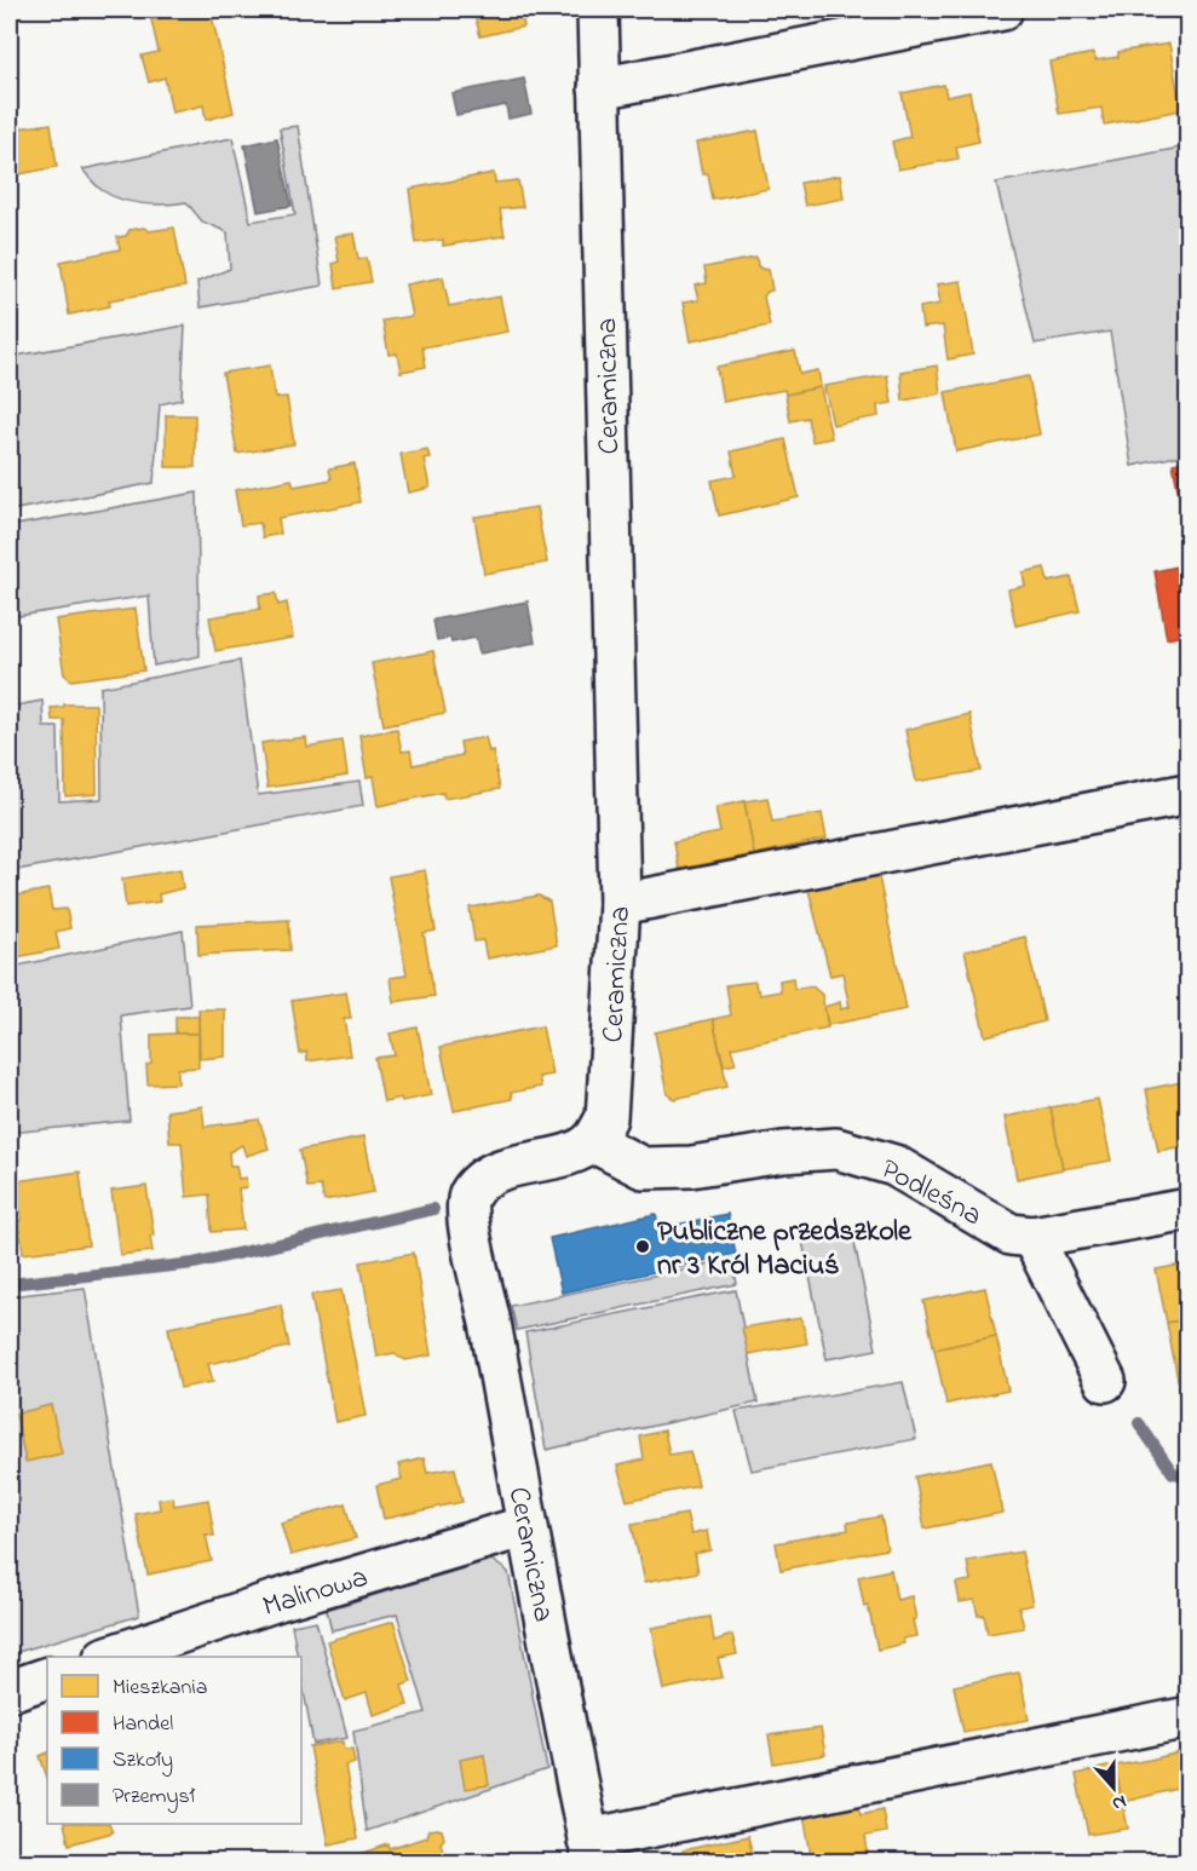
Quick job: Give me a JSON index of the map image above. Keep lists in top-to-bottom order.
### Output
{
  "streets": {
    "street": ["Ceramiczna", "Podleśna", "Malinowa"]
  },
  "crossings": [
    ["Ceramiczna", "Podleśna"],
    ["Ceramiczna", "Malinowa"]
  ],
  "places": ["Publiczne przedszkole nr 3 Król Maciuś"],
  "legend": [
    "Mieszkania",
    "Handel",
    "Szkoły",
    "Przemysł"
  ],
  "north": "bottom"
}
